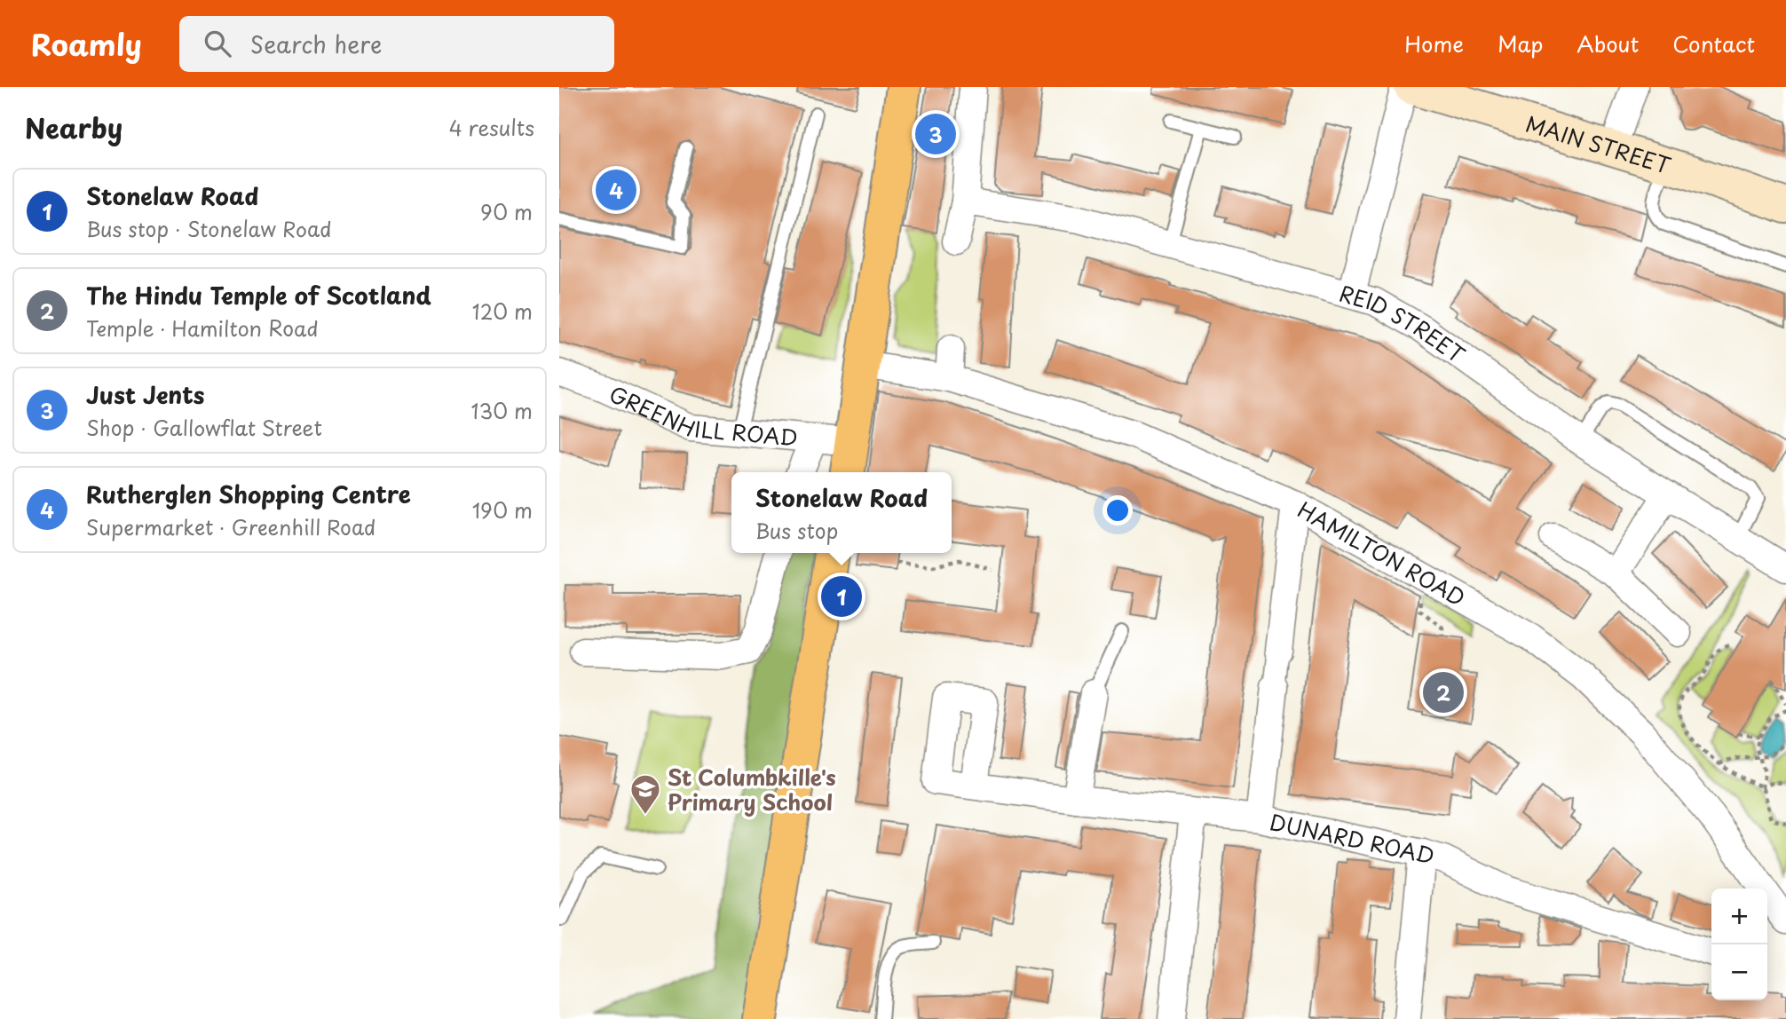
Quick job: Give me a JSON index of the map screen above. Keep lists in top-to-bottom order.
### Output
{
  "streets": {
    "main road": ["MAIN STREET"],
    "street": [
      "REID STREET",
      "GREENHILL ROAD",
      "HAMILTON ROAD",
      "DUNARD ROAD"
    ]
  },
  "places": {
    "school or university": ["St Columbkille's Primary School"]
  },
  "page": {
    "header": "Roamly",
    "search": "Search here",
    "nav": [
      "Home",
      "Map",
      "About",
      "Contact"
    ],
    "heading": ["Nearby", "4 results"],
    "pins": [
      "3",
      "4",
      "1",
      "2"
    ],
    "list": [
      {
        "mark": "1",
        "name": "Stonelaw Road",
        "note": "Bus stop · Stonelaw Road",
        "value": "90 m"
      },
      {
        "mark": "2",
        "name": "The Hindu Temple of Scotland",
        "note": "Temple · Hamilton Road",
        "value": "120 m"
      },
      {
        "mark": "3",
        "name": "Just Jents",
        "note": "Shop · Gallowflat Street",
        "value": "130 m"
      },
      {
        "mark": "4",
        "name": "Rutherglen Shopping Centre",
        "note": "Supermarket · Greenhill Road",
        "value": "190 m"
      }
    ],
    "popup": ["Stonelaw Road", "Bus stop"],
    "map_buttons": ["+", "−"]
  }
}
